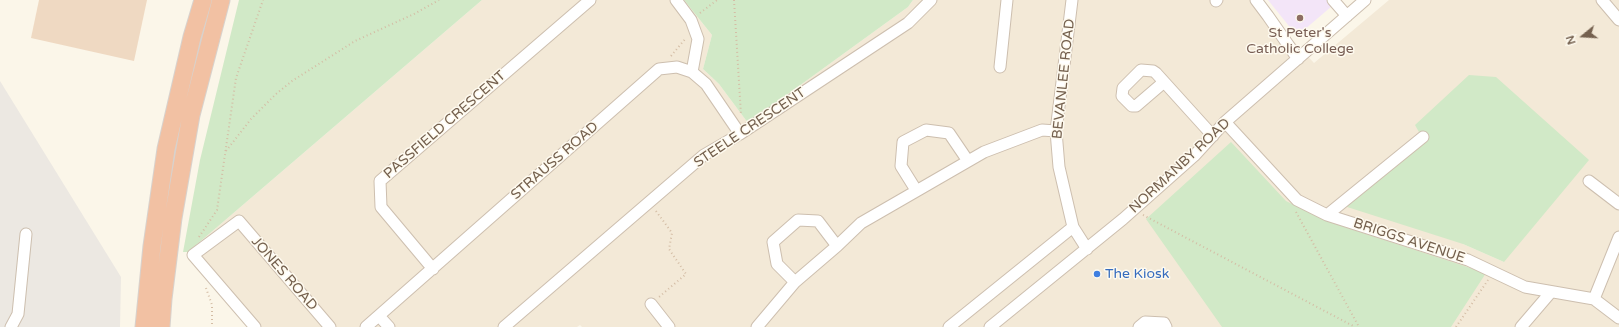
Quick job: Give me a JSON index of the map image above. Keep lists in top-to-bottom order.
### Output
{
  "streets": {
    "street": [
      "BEVANLEE ROAD",
      "PASSFIELD CRESCENT",
      "STEELE CRESCENT",
      "STRAUSS ROAD",
      "NORMANBY ROAD",
      "BRIGGS AVENUE",
      "JONES ROAD"
    ]
  },
  "crossings": [
    ["BEVANLEE ROAD", "NORMANBY ROAD"],
    ["PASSFIELD CRESCENT", "STRAUSS ROAD"],
    ["NORMANBY ROAD", "BRIGGS AVENUE"]
  ],
  "places": ["St Peter's Catholic College", "The Kiosk"],
  "north": "left"
}
